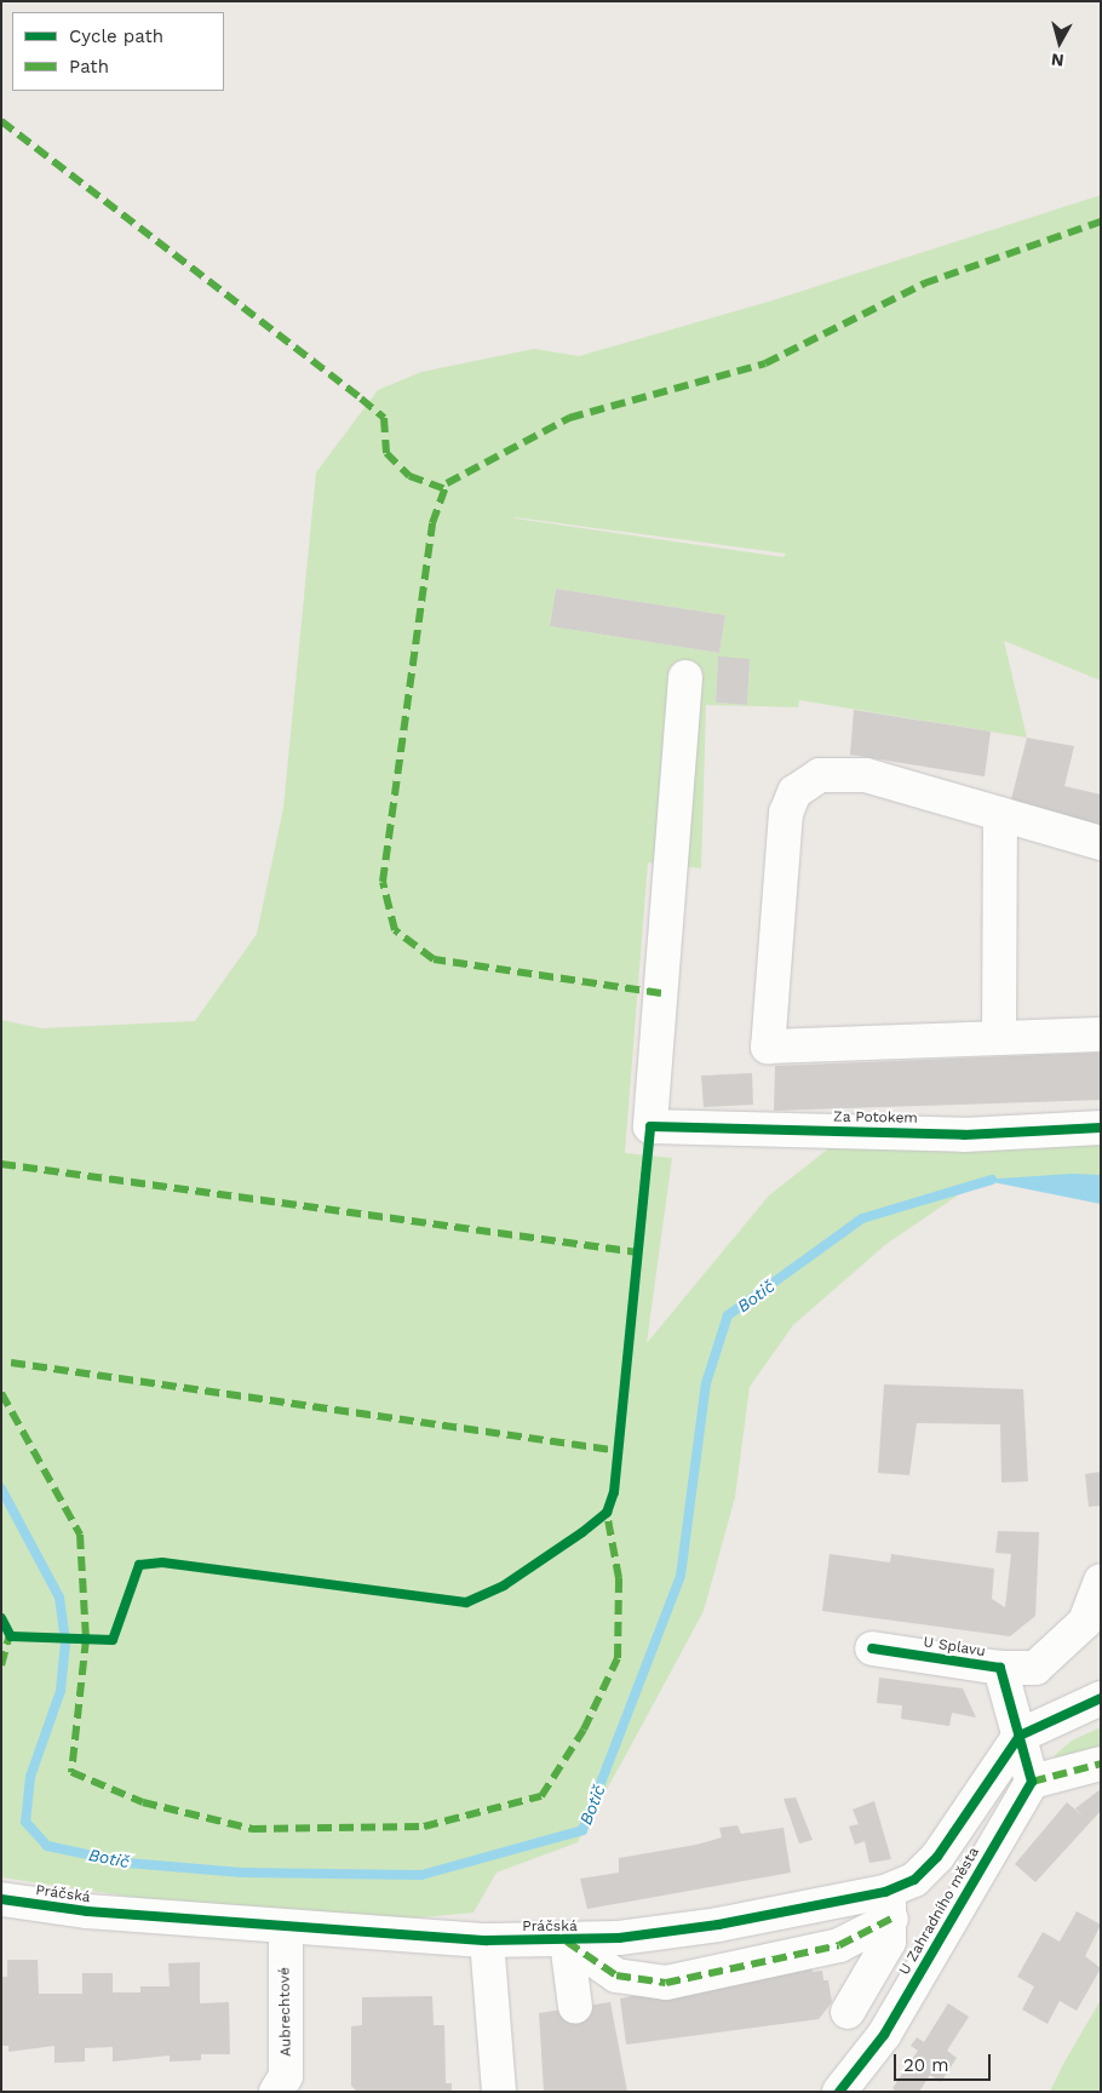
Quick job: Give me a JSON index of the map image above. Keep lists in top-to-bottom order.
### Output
{
  "streets": {
    "street": [
      "Za Potokem",
      "U Splavu",
      "Práčská",
      "U Zahradního města",
      "Aubrechtové"
    ]
  },
  "crossings": [
    ["U Splavu", "Práčská"],
    ["Práčská", "Aubrechtové"]
  ],
  "water": ["Botič"],
  "legend": ["Cycle path", "Path"],
  "scale_bar": "20 m",
  "north": "bottom"
}
